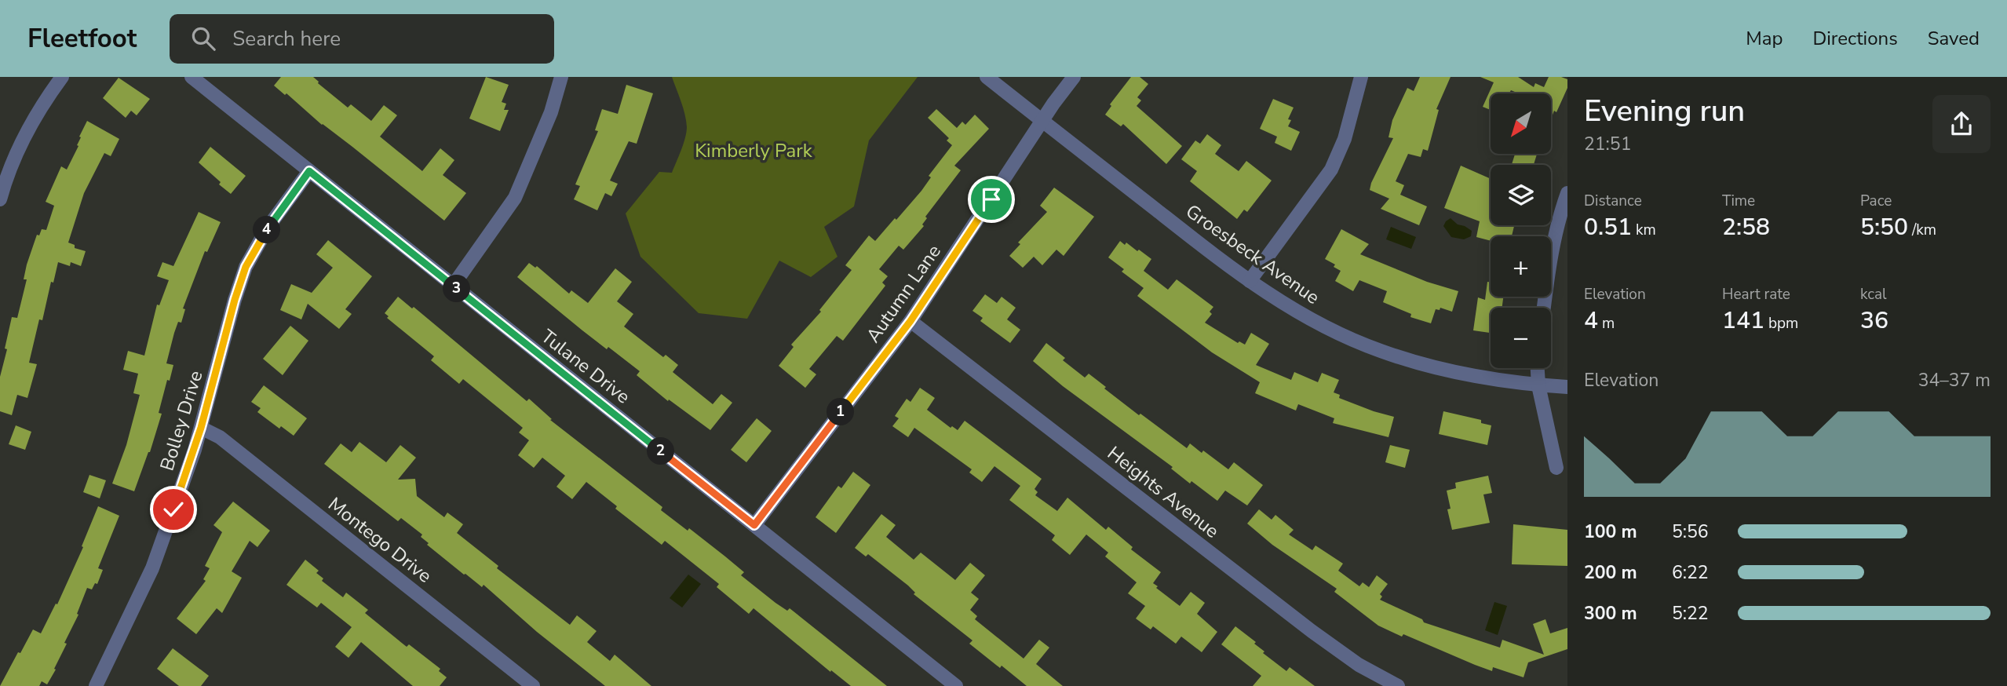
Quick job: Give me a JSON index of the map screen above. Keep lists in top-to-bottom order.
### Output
{
  "streets": {
    "street": [
      "Groesbeck Avenue",
      "Autumn Lane",
      "Tulane Drive",
      "Bolley Drive",
      "Heights Avenue",
      "Montego Drive"
    ]
  },
  "crossings": [
    ["Groesbeck Avenue", "Autumn Lane"],
    ["Autumn Lane", "Tulane Drive"],
    ["Autumn Lane", "Heights Avenue"],
    ["Tulane Drive", "Bolley Drive"],
    ["Bolley Drive", "Montego Drive"]
  ],
  "parks": ["Kimberly Park"],
  "north": "bottom left",
  "page": {
    "header": "Fleetfoot",
    "search": "Search here",
    "nav": ["Map", "Directions", "Saved"],
    "heading": ["Evening run", "21:51"],
    "map_buttons": ["+", "−"],
    "stats": [
      ["Distance", "0.51 km"],
      ["Time", "2:58"],
      ["Pace", "5:50 /km"],
      ["Elevation", "4 m"],
      ["Heart rate", "141 bpm"],
      ["kcal", "36"]
    ],
    "pins": [
      "4",
      "3",
      "1",
      "2"
    ],
    "chart": ["Elevation", "34–37 m"],
    "list": [
      {
        "name": "100 m",
        "note": "5:56"
      },
      {
        "name": "200 m",
        "note": "6:22"
      },
      {
        "name": "300 m",
        "note": "5:22"
      }
    ]
  }
}
